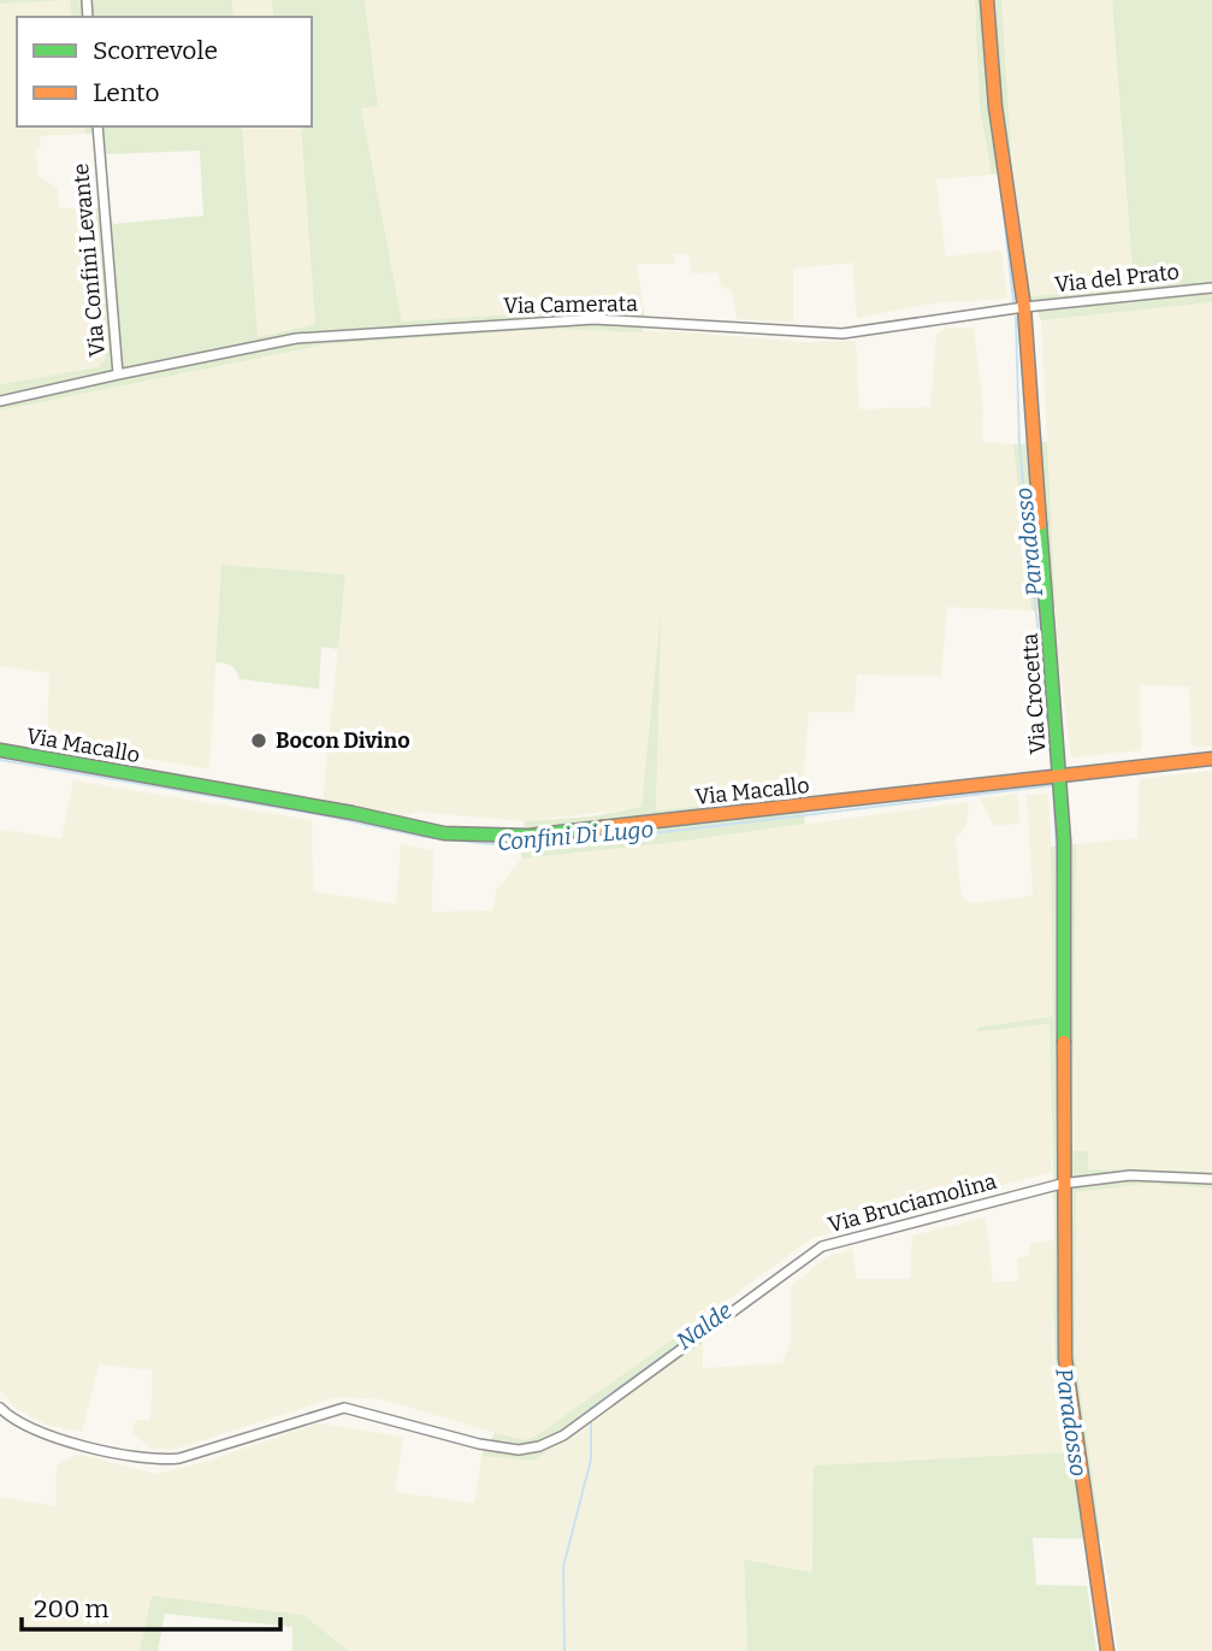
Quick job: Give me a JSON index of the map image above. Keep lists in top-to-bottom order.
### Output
{
  "streets": {
    "street": [
      "Via Confini Levante",
      "Via del Prato",
      "Via Camerata",
      "Via Crocetta",
      "Via Macallo",
      "Via Bruciamolina"
    ]
  },
  "crossings": [
    ["Via Confini Levante", "Via Camerata"],
    ["Via del Prato", "Via Camerata"],
    ["Via del Prato", "Via Crocetta"],
    ["Via Camerata", "Via Crocetta"],
    ["Via Crocetta", "Via Macallo"],
    ["Via Crocetta", "Via Bruciamolina"]
  ],
  "water": ["Paradosso", "Confini Di Lugo", "Nalde"],
  "places": ["Bocon Divino"],
  "legend": ["Scorrevole", "Lento"],
  "scale_bar": "200 m"
}
